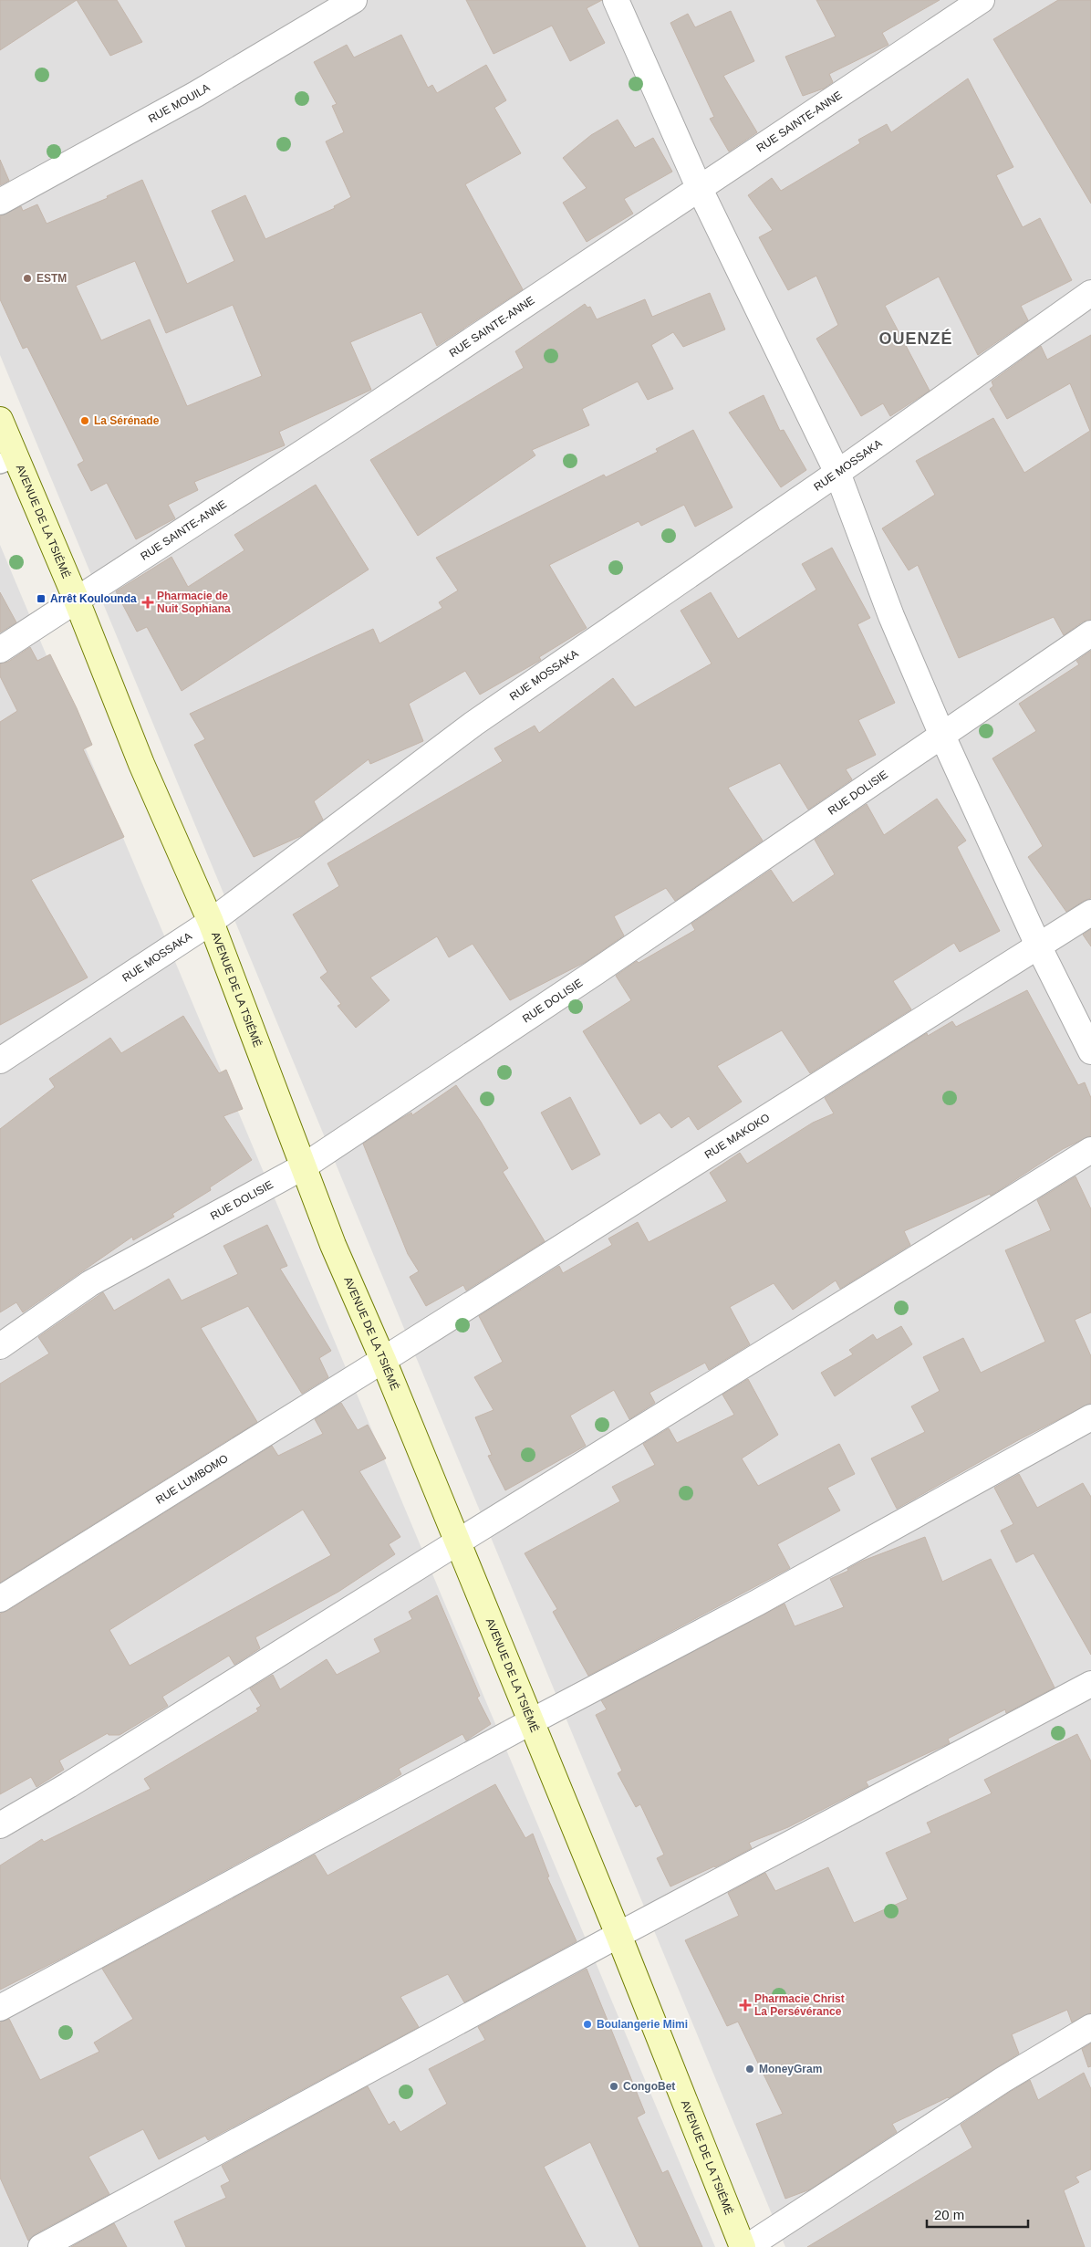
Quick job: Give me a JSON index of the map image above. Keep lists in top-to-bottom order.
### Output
{
  "streets": {
    "main road": ["AVENUE DE LA TSIÉMÉ"],
    "street": [
      "RUE MOUILA",
      "RUE SAINTE-ANNE",
      "RUE MOSSAKA",
      "RUE DOLISIE",
      "RUE MAKOKO",
      "RUE LUMBOMO"
    ]
  },
  "crossings": [
    ["RUE SAINTE-ANNE", "AVENUE DE LA TSIÉMÉ"],
    ["RUE MOSSAKA", "AVENUE DE LA TSIÉMÉ"],
    ["AVENUE DE LA TSIÉMÉ", "RUE DOLISIE"],
    ["AVENUE DE LA TSIÉMÉ", "RUE MAKOKO"],
    ["AVENUE DE LA TSIÉMÉ", "RUE LUMBOMO"],
    ["RUE MAKOKO", "RUE LUMBOMO"]
  ],
  "districts": ["OUENZÉ"],
  "places": {
    "other": [
      "ESTM",
      "La Sérénade",
      "Boulangerie Mimi",
      "MoneyGram",
      "CongoBet"
    ],
    "transit": ["Arrêt Koulounda"],
    "health": ["Pharmacie de Nuit Sophiana", "Pharmacie Christ La Persévérance"]
  },
  "scale_bar": "20 m"
}
